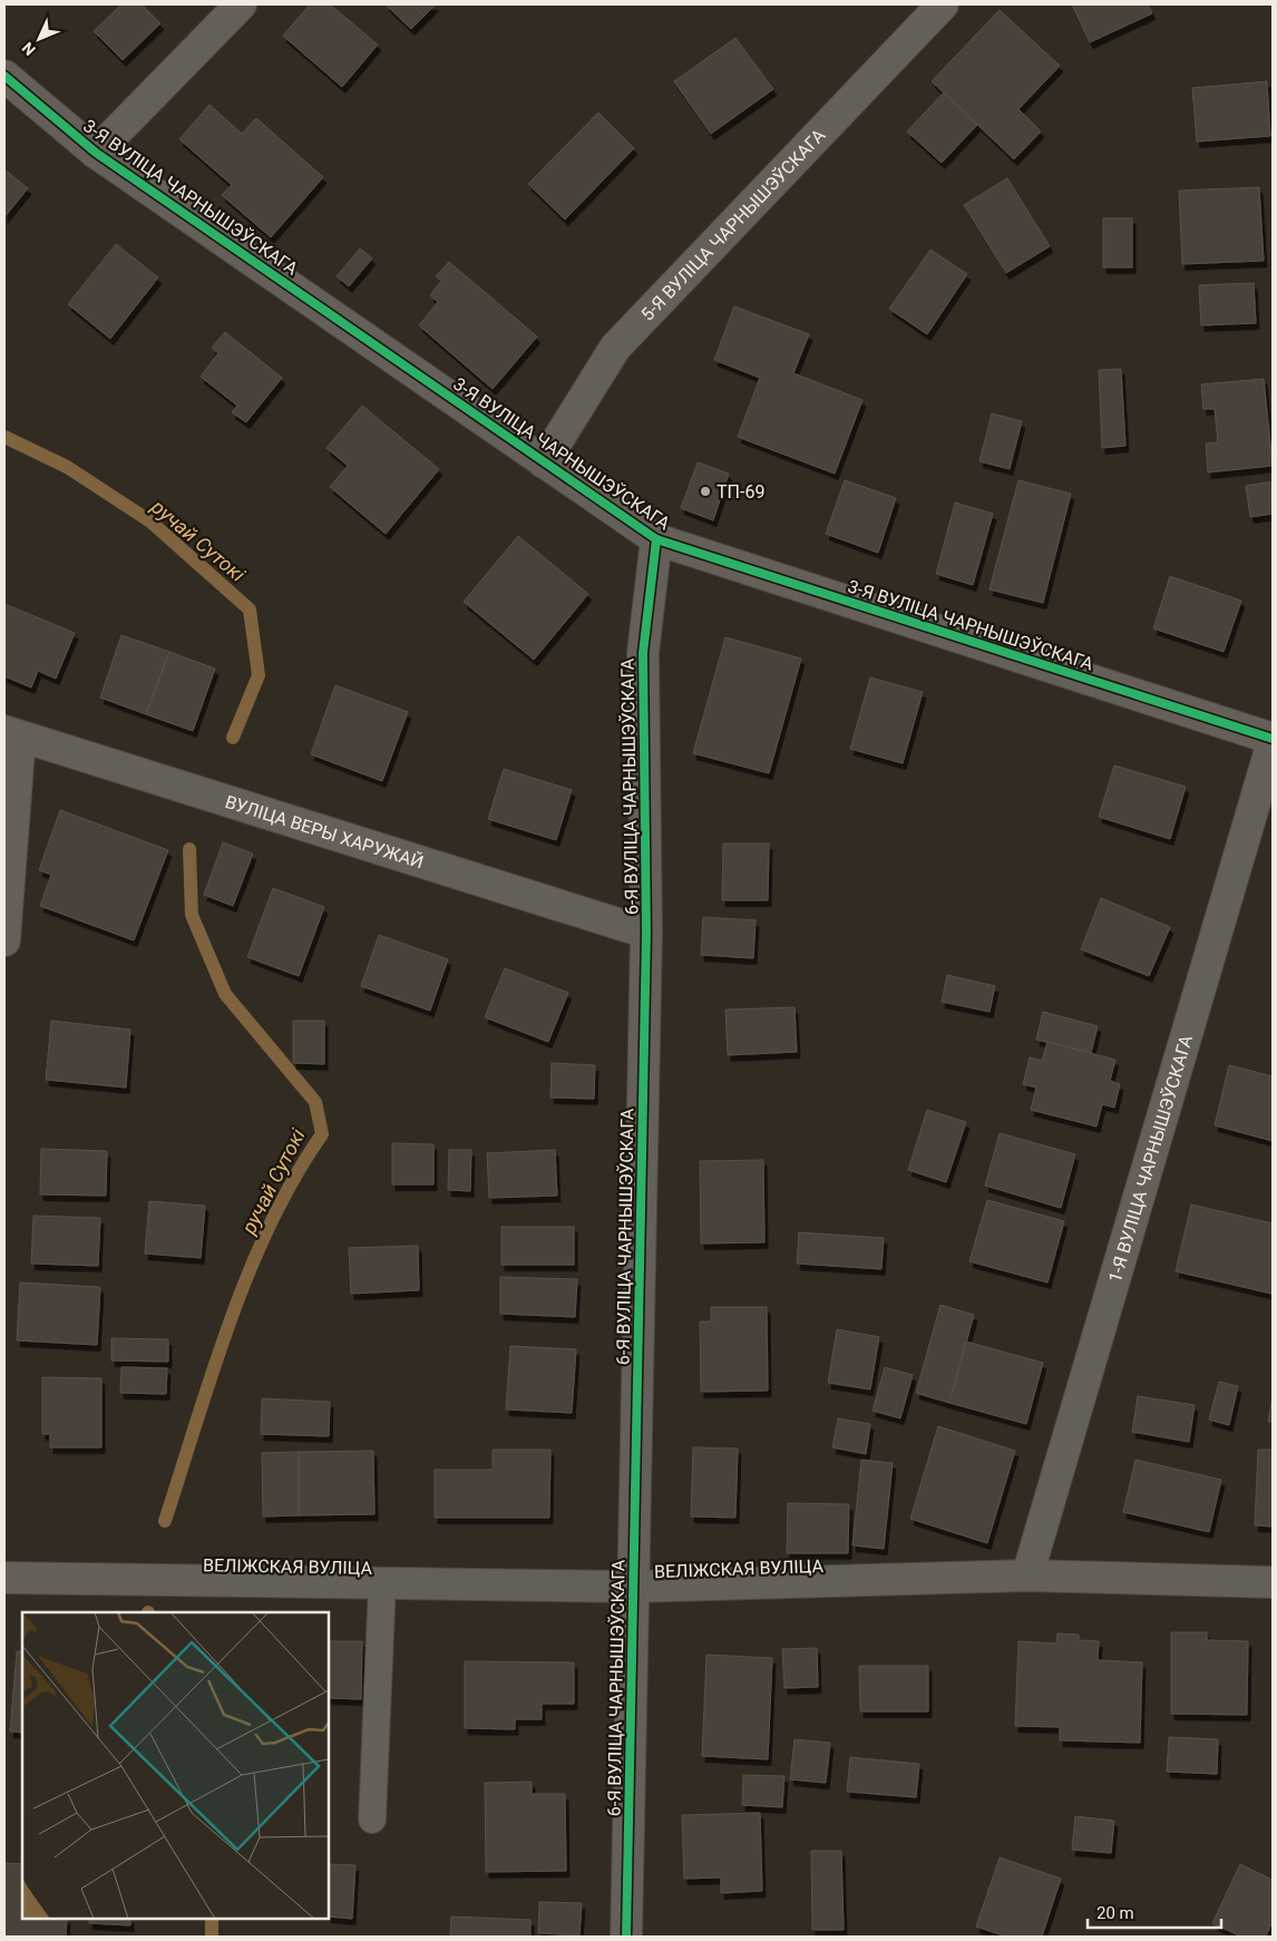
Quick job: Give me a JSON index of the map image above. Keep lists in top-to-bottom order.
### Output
{
  "streets": {
    "street": [
      "3-Я ВУЛІЦА ЧАРНЫШЭЎСКАГА",
      "5-Я ВУЛІЦА ЧАРНЫШЭЎСКАГА",
      "6-Я ВУЛІЦА ЧАРНЫШЭЎСКАГА",
      "ВУЛІЦА ВЕРЫ ХАРУЖАЙ",
      "1-Я ВУЛІЦА ЧАРНЫШЭЎСКАГА",
      "ВЕЛІЖСКАЯ ВУЛІЦА"
    ]
  },
  "crossings": [
    ["3-Я ВУЛІЦА ЧАРНЫШЭЎСКАГА", "5-Я ВУЛІЦА ЧАРНЫШЭЎСКАГА"],
    ["3-Я ВУЛІЦА ЧАРНЫШЭЎСКАГА", "6-Я ВУЛІЦА ЧАРНЫШЭЎСКАГА"],
    ["3-Я ВУЛІЦА ЧАРНЫШЭЎСКАГА", "1-Я ВУЛІЦА ЧАРНЫШЭЎСКАГА"],
    ["6-Я ВУЛІЦА ЧАРНЫШЭЎСКАГА", "ВУЛІЦА ВЕРЫ ХАРУЖАЙ"],
    ["6-Я ВУЛІЦА ЧАРНЫШЭЎСКАГА", "ВЕЛІЖСКАЯ ВУЛІЦА"],
    ["1-Я ВУЛІЦА ЧАРНЫШЭЎСКАГА", "ВЕЛІЖСКАЯ ВУЛІЦА"]
  ],
  "water": ["ручай Сутокі"],
  "places": ["ТП-69"],
  "scale_bar": "20 m",
  "north": "bottom left"
}
